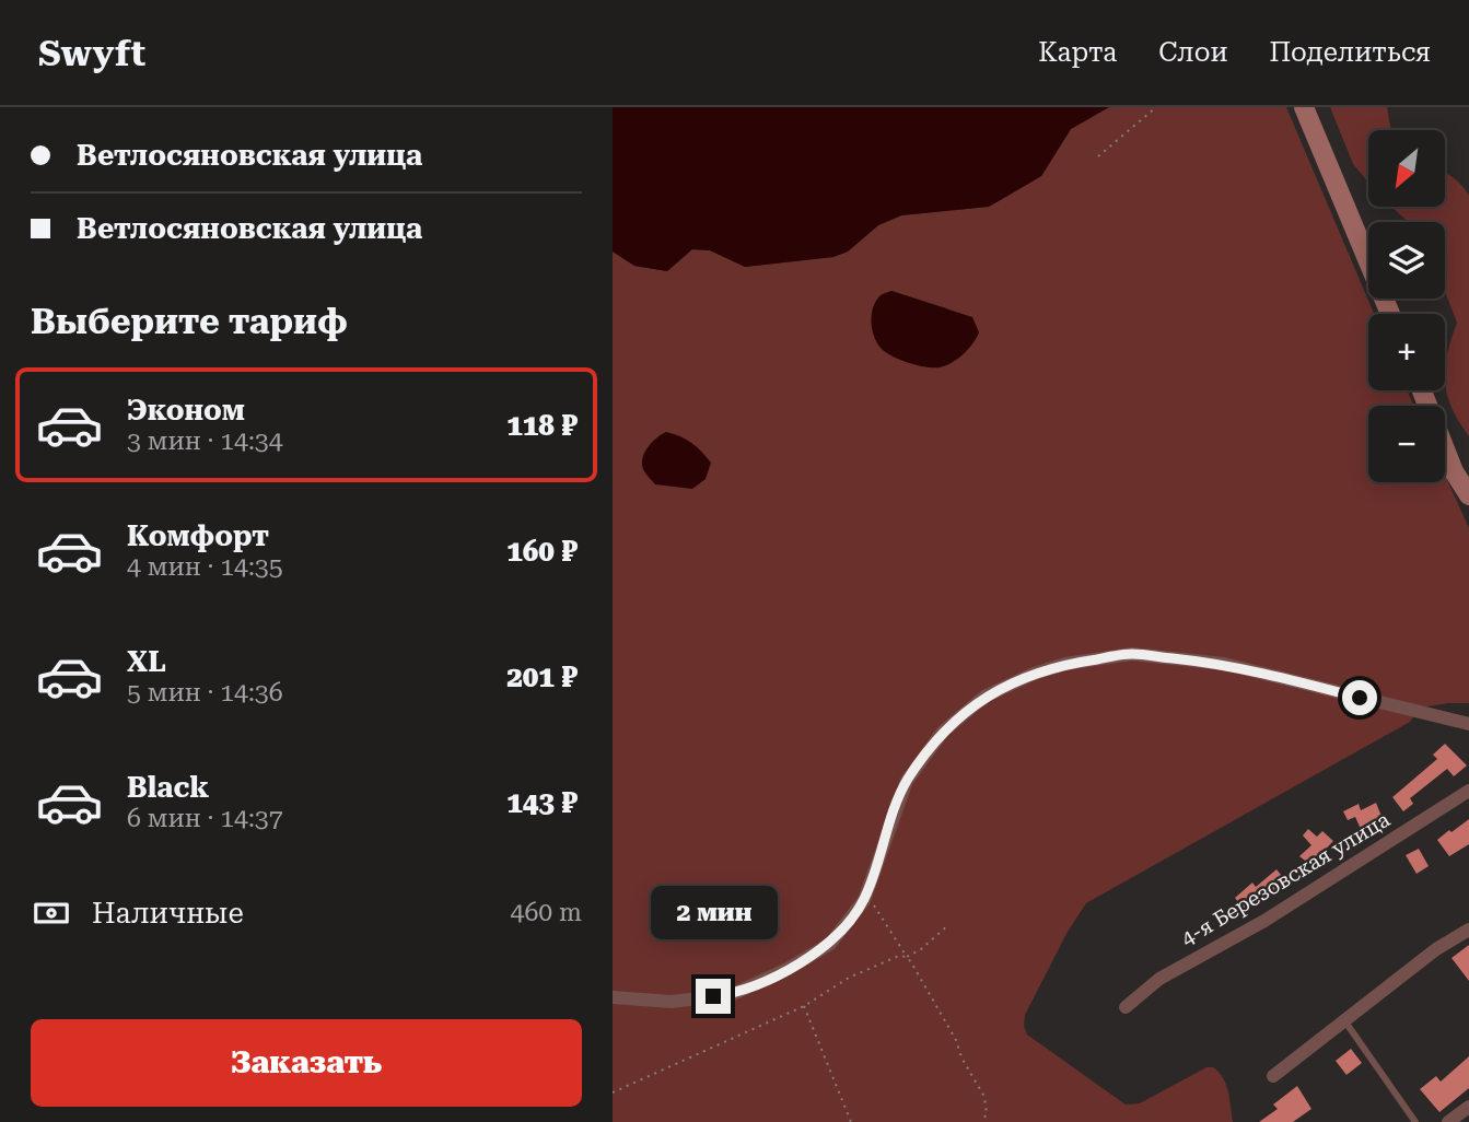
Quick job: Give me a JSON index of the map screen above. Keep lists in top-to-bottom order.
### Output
{
  "streets": {
    "street": ["4-я Березовская улица"]
  },
  "north": "bottom left",
  "page": {
    "header": "Swyft",
    "nav": ["Карта", "Слои", "Поделиться"],
    "banner": ["Ветлосяновская улица", "Ветлосяновская улица"],
    "map_buttons": ["+", "−"],
    "heading": "Выберите тариф",
    "list": [
      {
        "name": "Эконом",
        "note": "3 мин · 14:34",
        "value": "118 ₽"
      },
      {
        "name": "Комфорт",
        "note": "4 мин · 14:35",
        "value": "160 ₽"
      },
      {
        "name": "XL",
        "note": "5 мин · 14:36",
        "value": "201 ₽"
      },
      {
        "name": "Black",
        "note": "6 мин · 14:37",
        "value": "143 ₽"
      }
    ],
    "pay": ["Наличные", "460 m"],
    "bubble": "2 мин",
    "buttons": "Заказать"
  }
}
